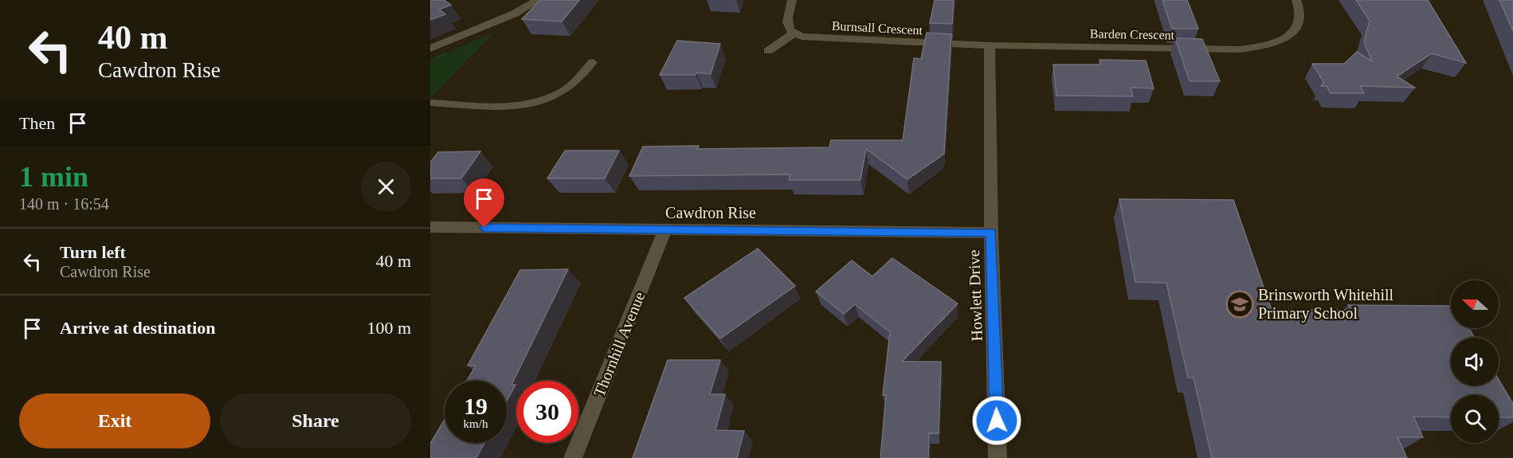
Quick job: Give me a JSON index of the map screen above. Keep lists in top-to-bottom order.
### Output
{
  "streets": {
    "street": [
      "Burnsall Crescent",
      "Barden Crescent",
      "Cawdron Rise",
      "Howlett Drive",
      "Thornhill Avenue"
    ]
  },
  "crossings": [
    ["Burnsall Crescent", "Barden Crescent"],
    ["Burnsall Crescent", "Howlett Drive"],
    ["Barden Crescent", "Howlett Drive"],
    ["Cawdron Rise", "Howlett Drive"],
    ["Cawdron Rise", "Thornhill Avenue"]
  ],
  "places": {
    "school or university": ["Brinsworth Whitehill Primary School"]
  },
  "north": "left",
  "page": {
    "turn": ["40 m", "Cawdron Rise"],
    "then": "Then",
    "heading": ["1 min", "140 m · 16:54"],
    "list": [
      {
        "name": "Turn left",
        "note": "Cawdron Rise",
        "value": "40 m"
      },
      {
        "name": "Arrive at destination",
        "value": "100 m"
      }
    ],
    "speed": "19 km/h",
    "limit": "30",
    "buttons": ["Exit", "Share"]
  }
}
